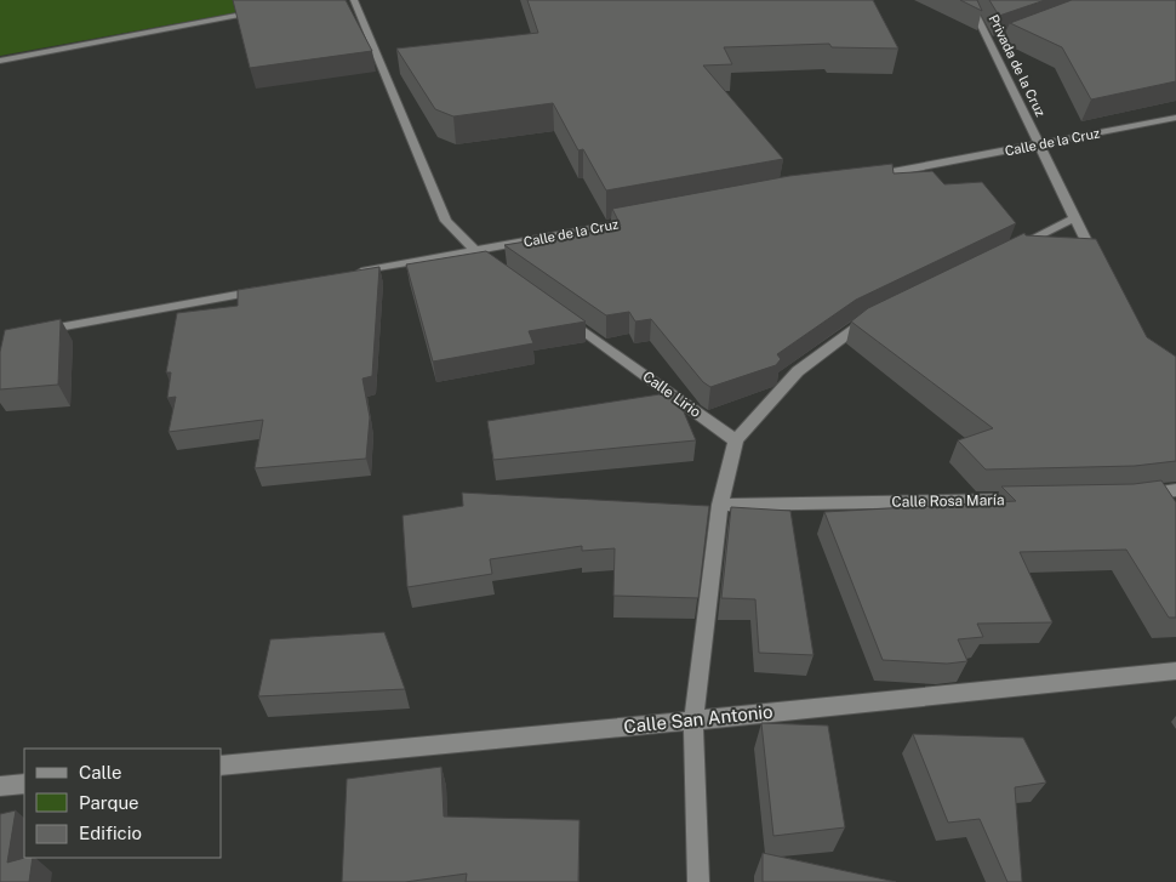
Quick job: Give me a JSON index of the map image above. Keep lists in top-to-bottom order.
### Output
{
  "streets": {
    "street": [
      "Privada de la Cruz",
      "Calle de la Cruz",
      "Calle Lirio",
      "Calle Rosa María",
      "Calle San Antonio"
    ]
  },
  "crossings": [
    ["Privada de la Cruz", "Calle de la Cruz"]
  ],
  "legend": ["Calle", "Parque", "Edificio"]
}
